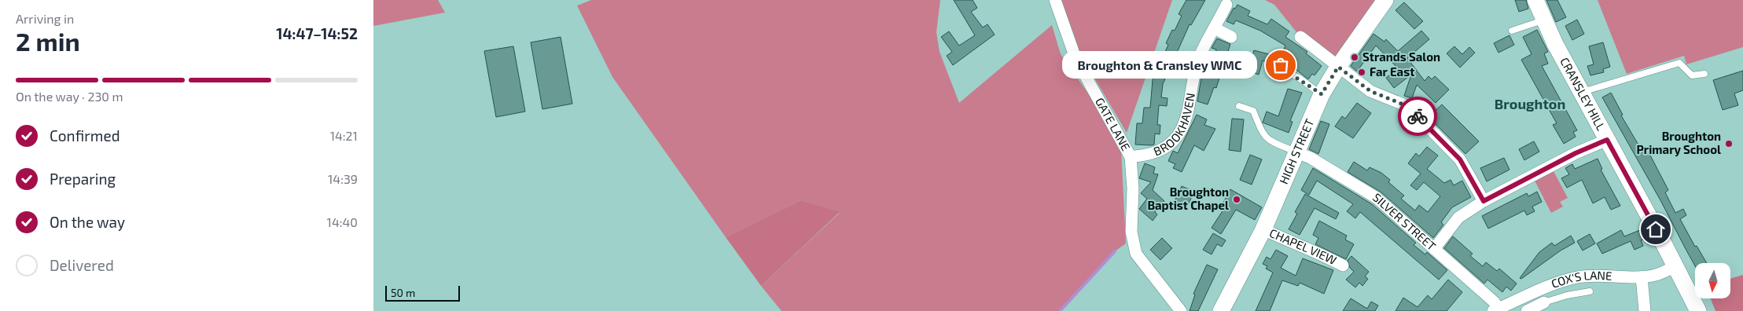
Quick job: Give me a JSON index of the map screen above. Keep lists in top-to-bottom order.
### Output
{
  "streets": {
    "street": [
      "CRANSLEY HILL",
      "BROOKHAVEN",
      "GATE LANE",
      "HIGH STREET",
      "SILVER STREET",
      "CHAPEL VIEW",
      "COX'S LANE"
    ]
  },
  "crossings": [
    ["CRANSLEY HILL", "COX'S LANE"],
    ["BROOKHAVEN", "GATE LANE"],
    ["HIGH STREET", "SILVER STREET"],
    ["HIGH STREET", "CHAPEL VIEW"],
    ["SILVER STREET", "COX'S LANE"]
  ],
  "districts": ["Broughton"],
  "places": [
    "Strands Salon",
    "Broughton & Cransley WMC",
    "Far East",
    "Broughton Primary School",
    "Broughton Baptist Chapel"
  ],
  "scale_bar": "50 m",
  "north": "bottom",
  "page": {
    "heading": ["2 min", "Arriving in", "14:47–14:52"],
    "bubble": "Broughton & Cransley WMC",
    "bar": "On the way · 230 m",
    "list": [
      ["Confirmed", "14:21"],
      ["Preparing", "14:39"],
      ["On the way", "14:40"],
      "Delivered"
    ],
    "scale": "50 m"
  }
}
